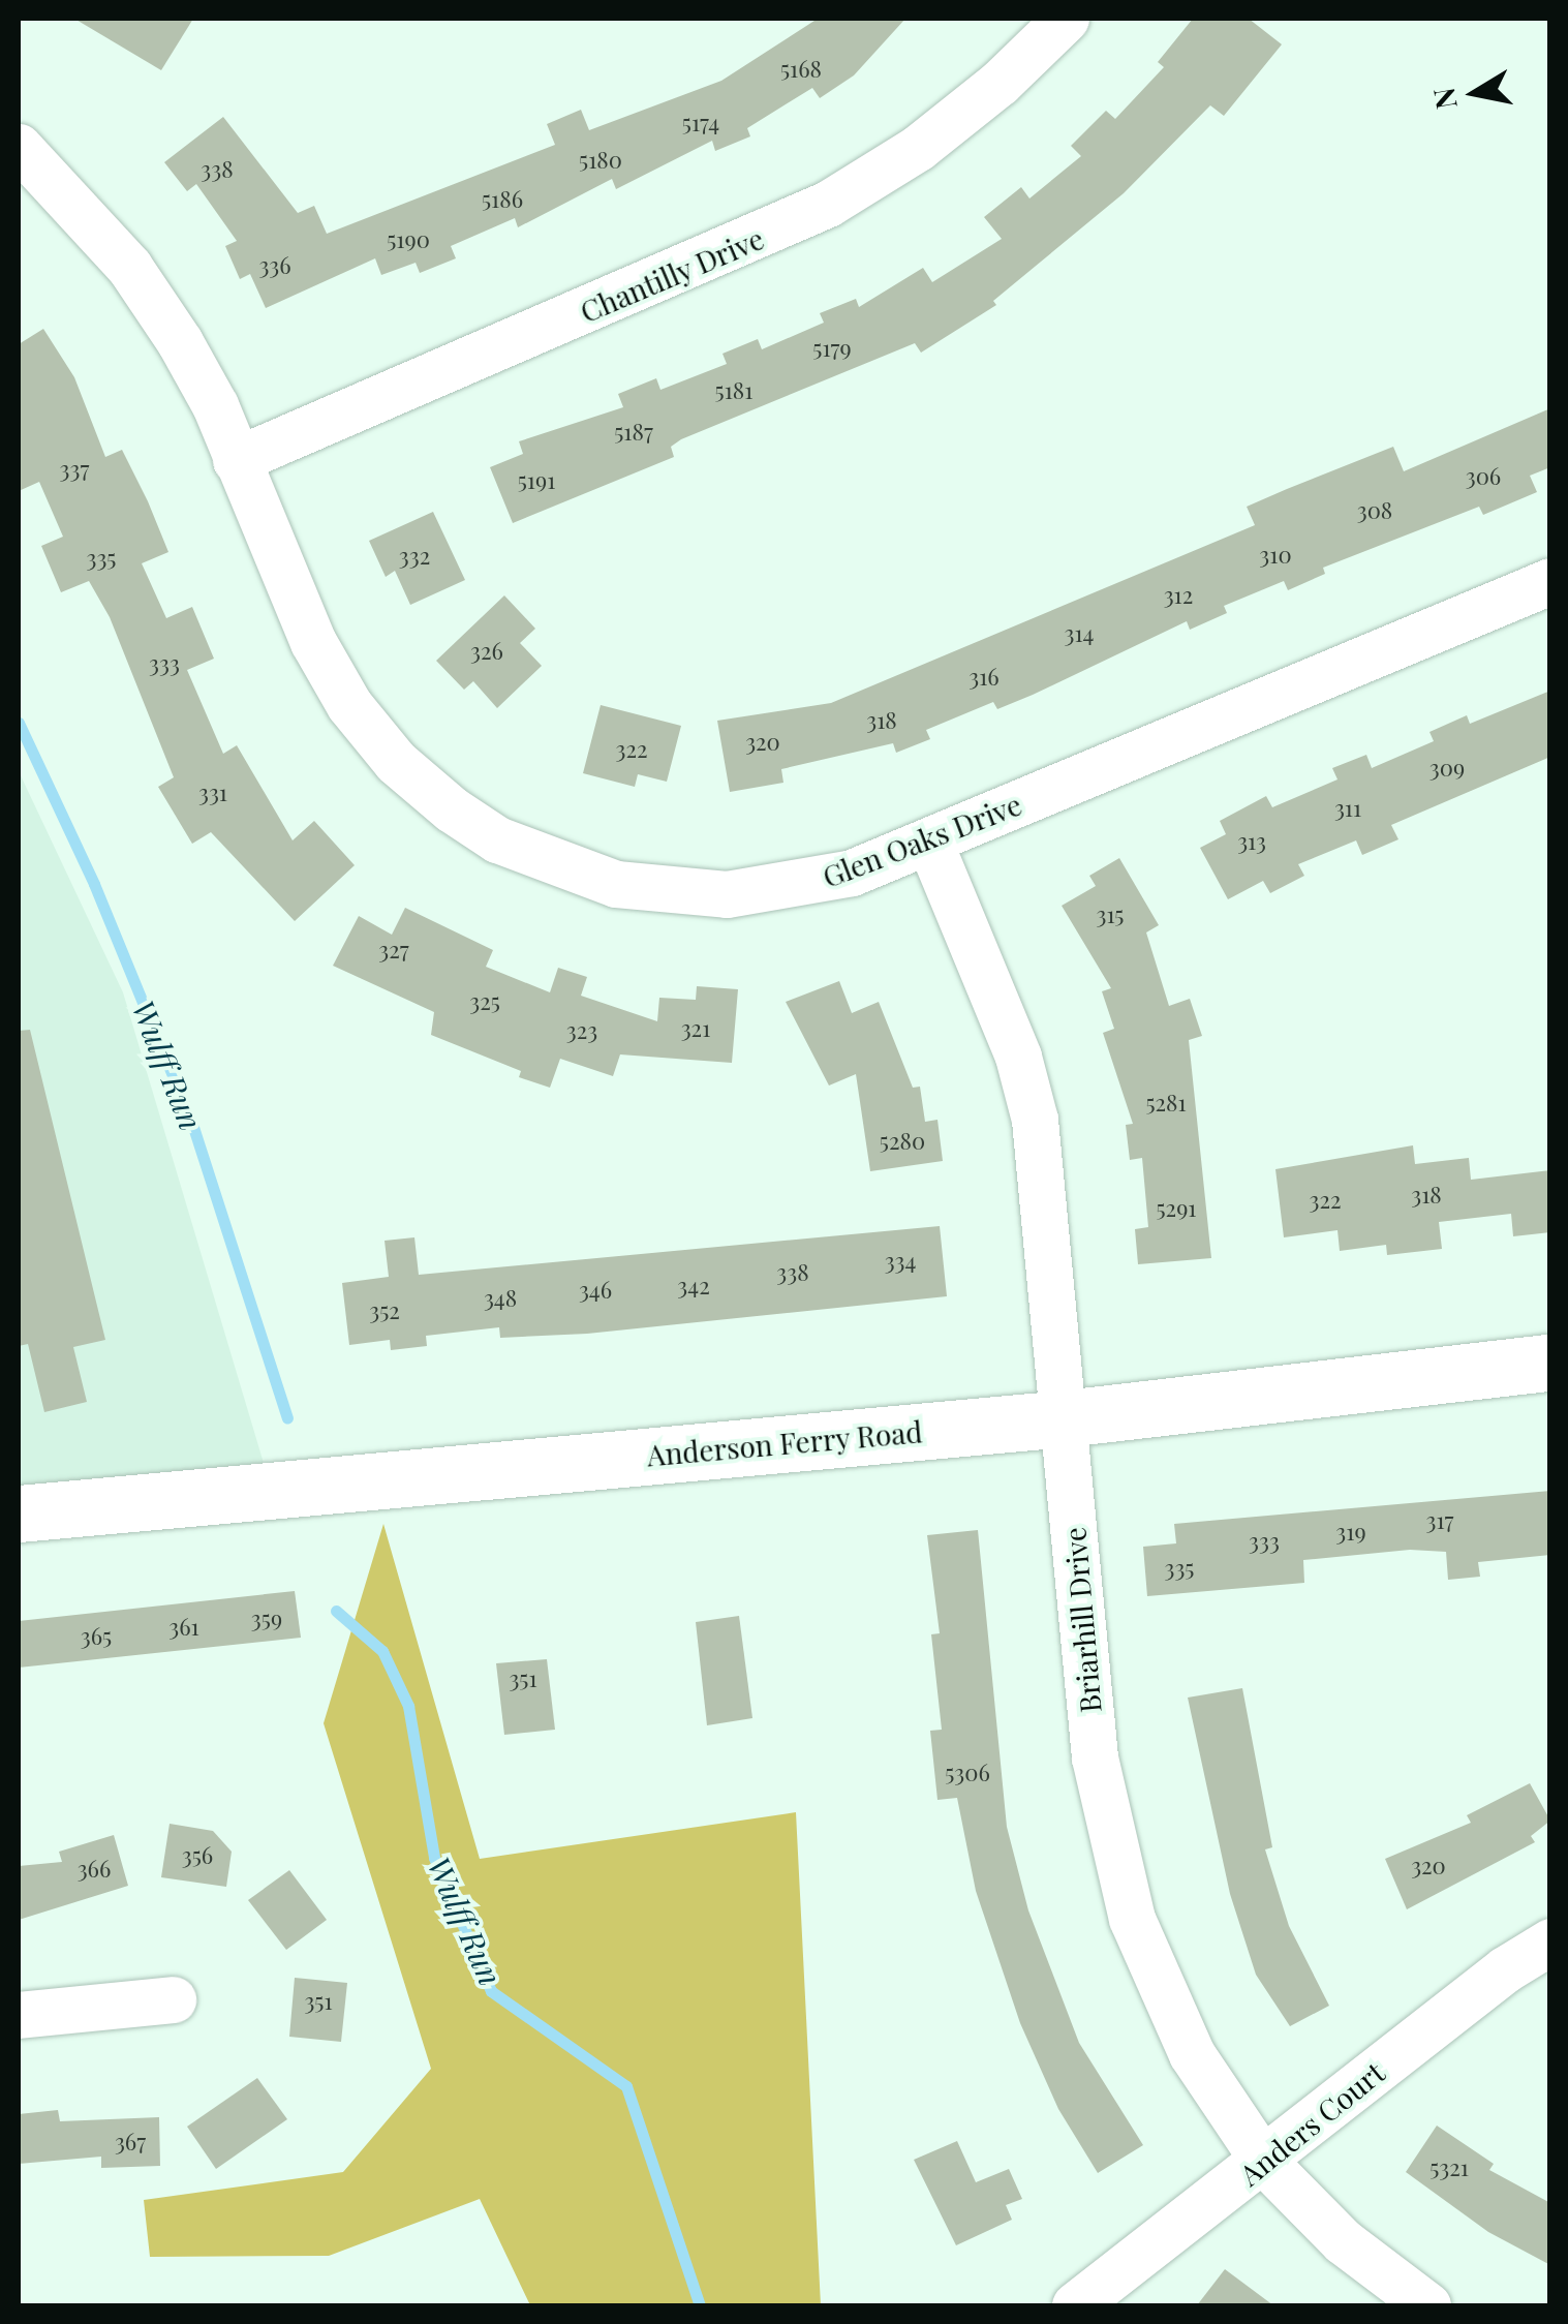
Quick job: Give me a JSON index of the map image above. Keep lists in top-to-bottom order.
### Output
{
  "streets": {
    "street": [
      "Chantilly Drive",
      "Glen Oaks Drive",
      "Anderson Ferry Road",
      "Briarhill Drive",
      "Anders Court"
    ]
  },
  "crossings": [
    ["Chantilly Drive", "Glen Oaks Drive"],
    ["Glen Oaks Drive", "Briarhill Drive"],
    ["Anderson Ferry Road", "Briarhill Drive"],
    ["Briarhill Drive", "Anders Court"]
  ],
  "water": ["Wulff Run"],
  "house_numbers": [
    "5168",
    "5174",
    "5180",
    "338",
    "5186",
    "5190",
    "336",
    "5179",
    "5181",
    "5187",
    "337",
    "306",
    "5191",
    "308",
    "310",
    "332",
    "335",
    "312",
    "314",
    "326",
    "333",
    "316",
    "318",
    "320",
    "322",
    "309",
    "331",
    "311",
    "313",
    "315",
    "327",
    "325",
    "321",
    "323",
    "5281",
    "5280",
    "318",
    "322",
    "5291",
    "334",
    "338",
    "342",
    "346",
    "348",
    "352",
    "317",
    "319",
    "333",
    "335",
    "359",
    "361",
    "365",
    "351",
    "5306",
    "356",
    "320",
    "366",
    "351",
    "367",
    "5321"
  ],
  "north": "left"
}
